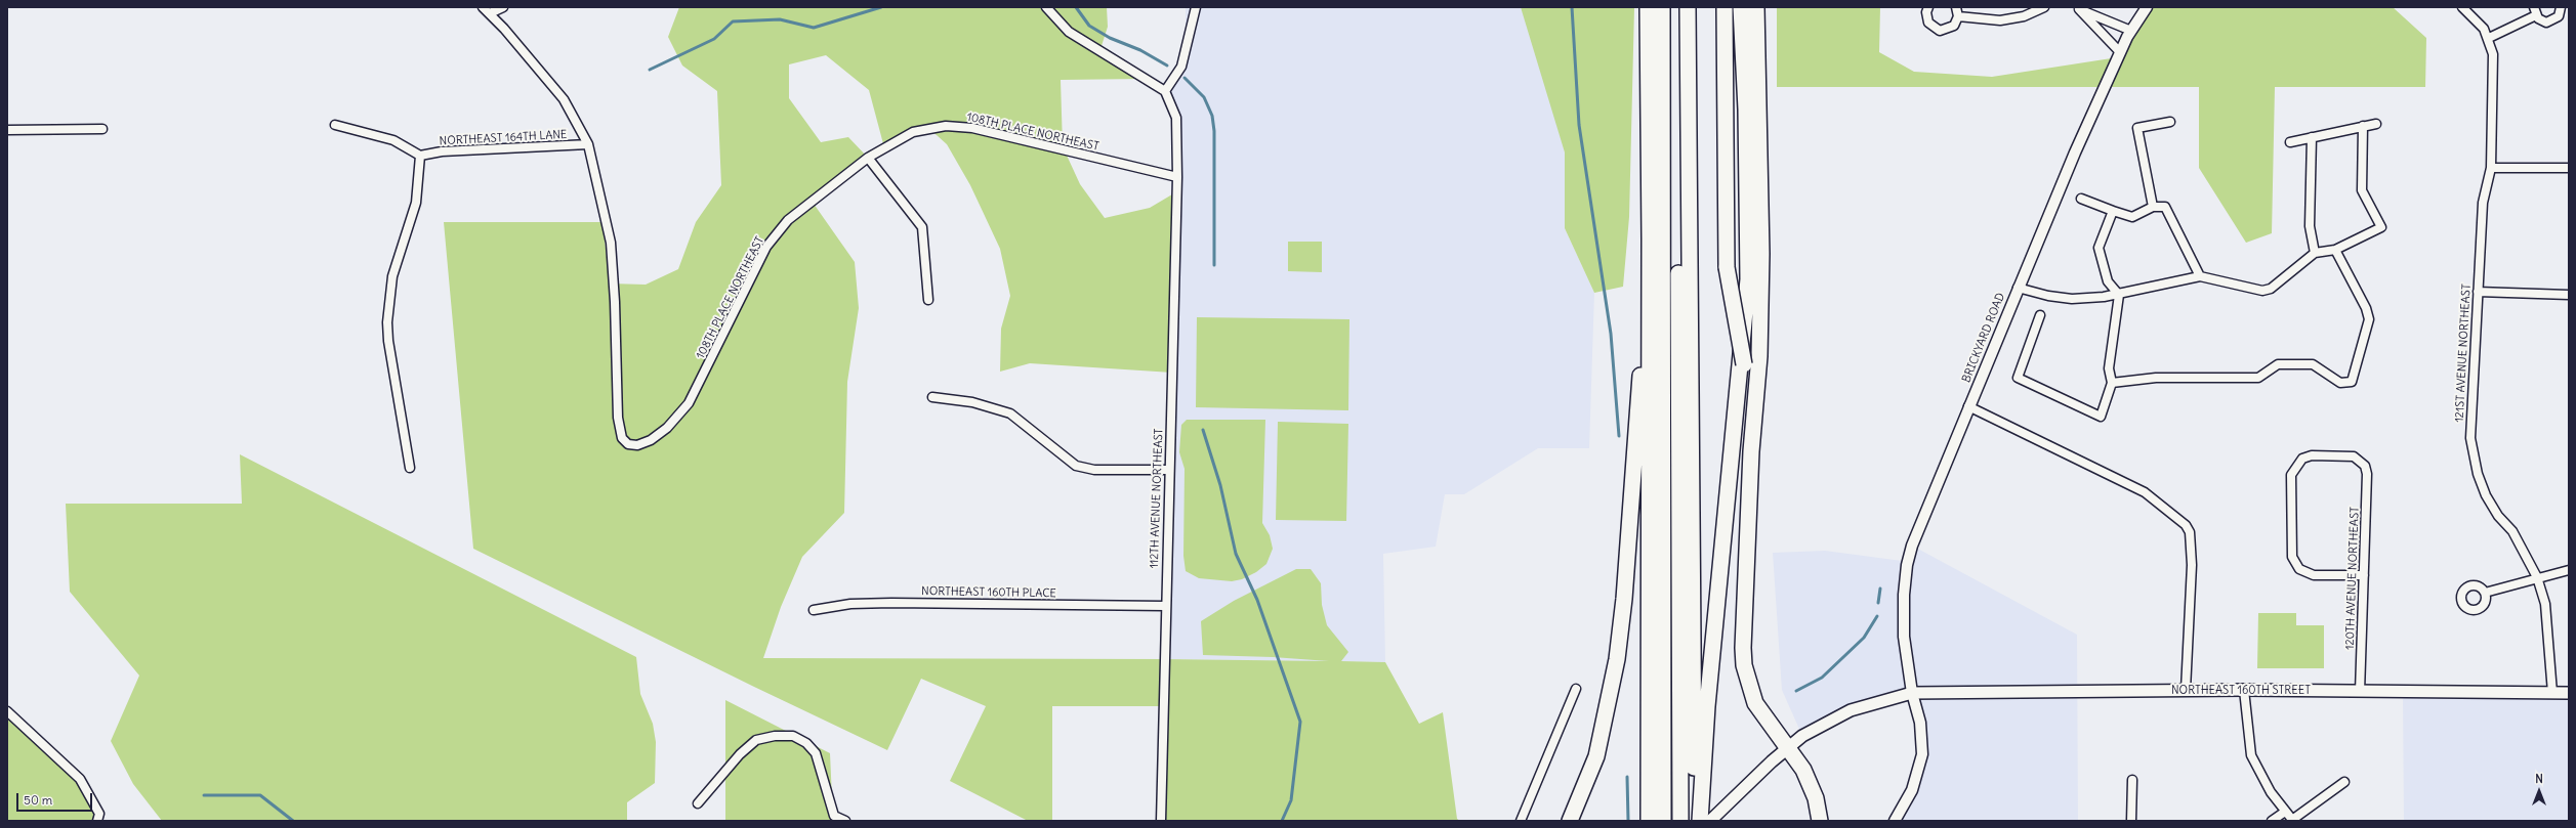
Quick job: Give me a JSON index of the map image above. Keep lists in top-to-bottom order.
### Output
{
  "streets": {
    "main road": ["NORTHEAST 160TH STREET"],
    "street": [
      "108TH PLACE NORTHEAST",
      "NORTHEAST 164TH LANE",
      "BRICKYARD ROAD",
      "121ST AVENUE NORTHEAST",
      "112TH AVENUE NORTHEAST",
      "120TH AVENUE NORTHEAST",
      "NORTHEAST 160TH PLACE"
    ]
  },
  "crossings": [
    ["108TH PLACE NORTHEAST", "NORTHEAST 164TH LANE"],
    ["108TH PLACE NORTHEAST", "112TH AVENUE NORTHEAST"],
    ["BRICKYARD ROAD", "NORTHEAST 160TH STREET"],
    ["121ST AVENUE NORTHEAST", "NORTHEAST 160TH STREET"],
    ["112TH AVENUE NORTHEAST", "NORTHEAST 160TH PLACE"],
    ["120TH AVENUE NORTHEAST", "NORTHEAST 160TH STREET"]
  ],
  "scale_bar": "50 m",
  "north": "top"
}
